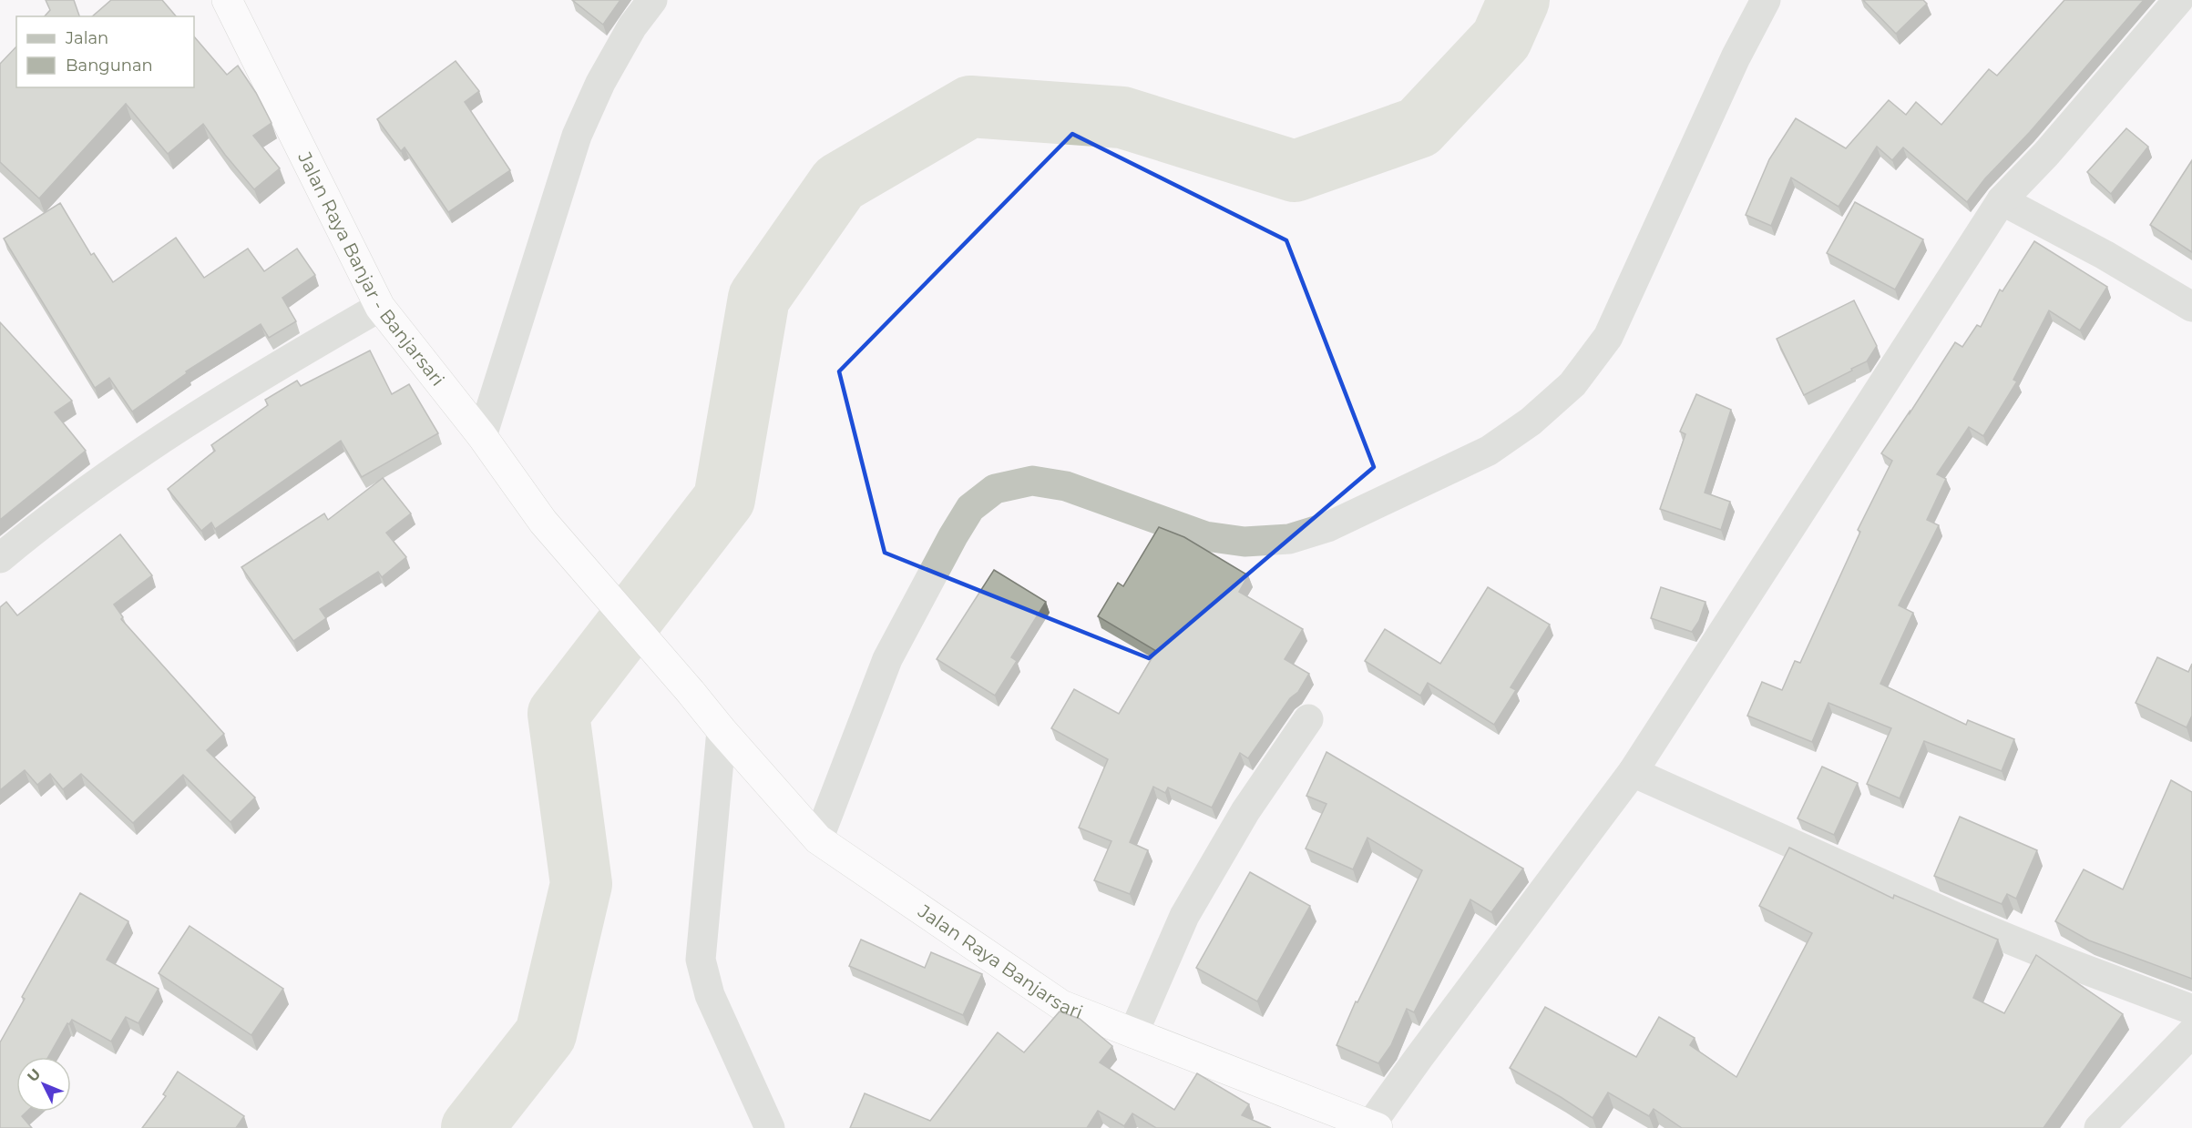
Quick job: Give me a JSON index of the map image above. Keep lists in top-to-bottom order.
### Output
{
  "streets": {
    "highway": ["Jalan Raya Banjar - Banjarsari", "Jalan Raya Banjarsari"]
  },
  "crossings": [
    ["Jalan Raya Banjar - Banjarsari", "Jalan Raya Banjarsari"]
  ],
  "legend": ["Jalan", "Bangunan"],
  "north": "top left"
}
